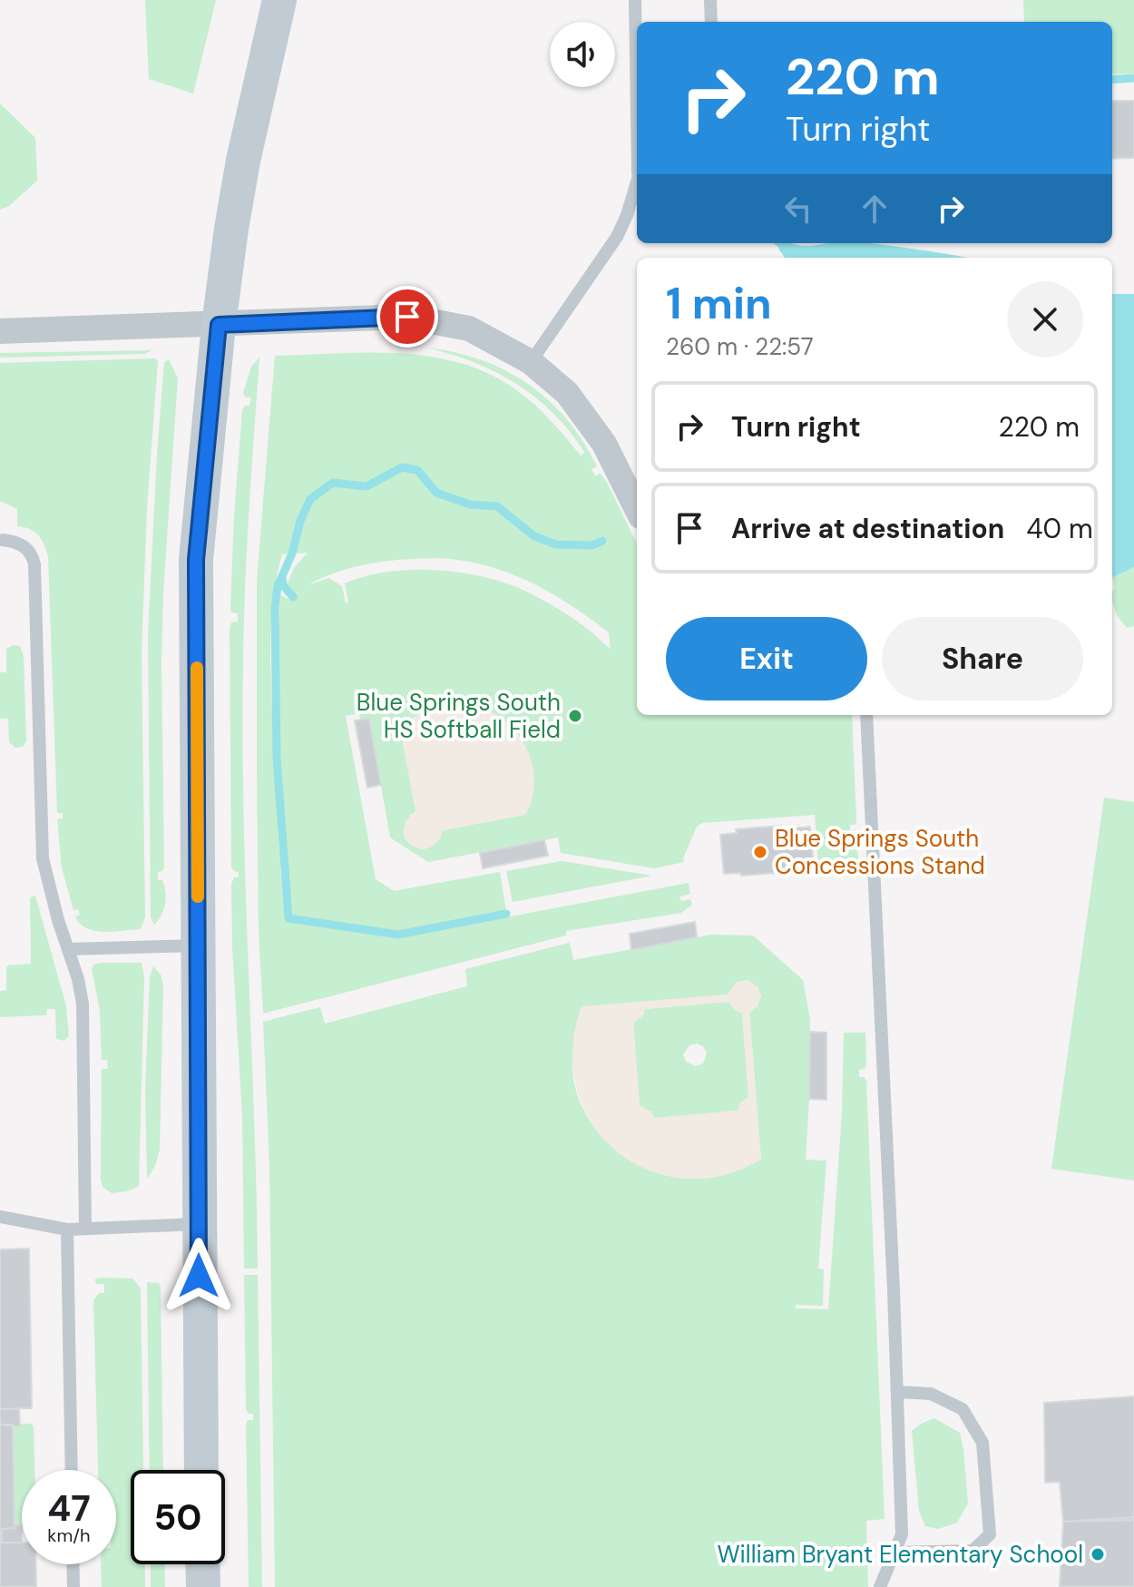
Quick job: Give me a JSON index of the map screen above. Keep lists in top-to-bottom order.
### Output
{
  "places": ["Blue Springs South HS Softball Field", "Blue Springs South Concessions Stand", "William Bryant Elementary School"],
  "page": {
    "turn": ["220 m", "Turn right"],
    "heading": ["1 min", "260 m · 22:57"],
    "list": [
      {
        "name": "Turn right",
        "value": "220 m"
      },
      {
        "name": "Arrive at destination",
        "value": "40 m"
      }
    ],
    "buttons": ["Exit", "Share"],
    "speed": "47 km/h",
    "limit": "50"
  }
}
